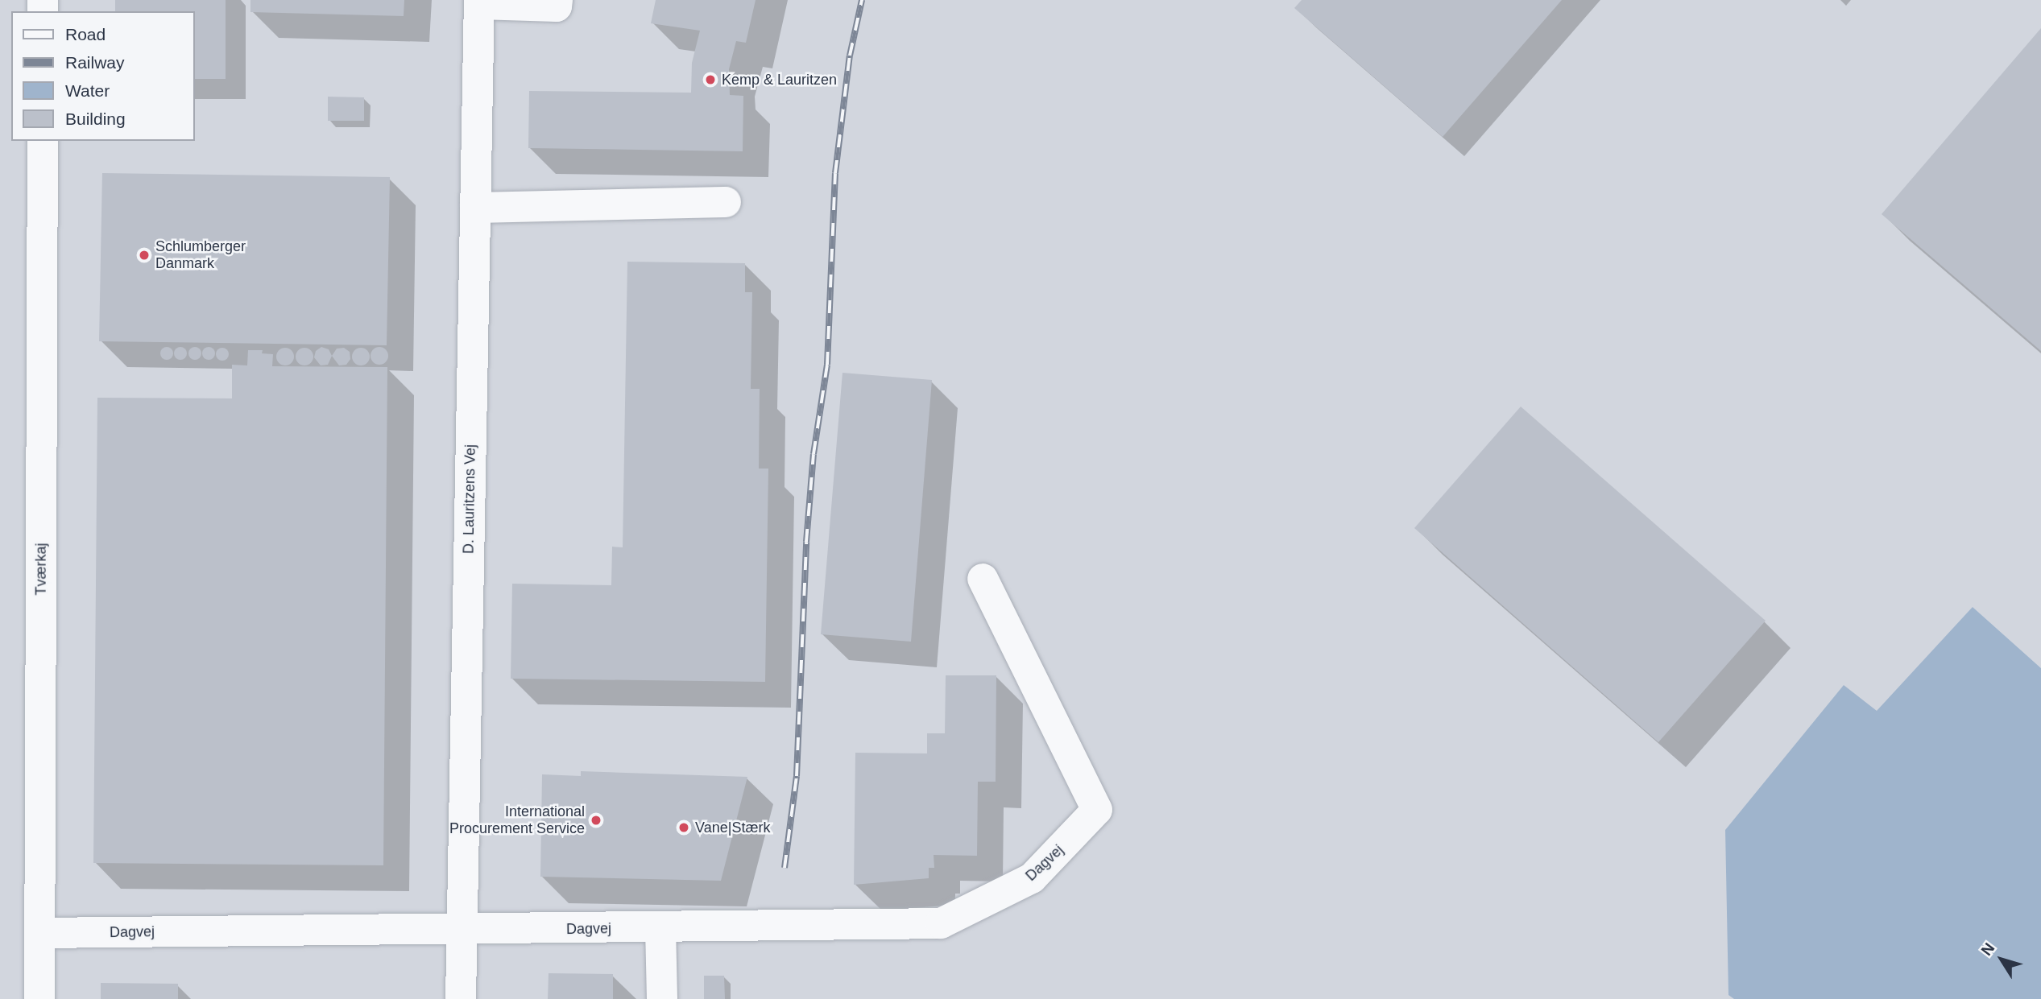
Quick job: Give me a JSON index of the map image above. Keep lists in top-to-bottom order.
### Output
{
  "streets": {
    "street": ["D. Lauritzens Vej", "Tværkaj", "Dagvej"]
  },
  "crossings": [
    ["D. Lauritzens Vej", "Dagvej"],
    ["Tværkaj", "Dagvej"]
  ],
  "places": [
    "Kemp & Lauritzen",
    "Schlumberger Danmark",
    "International Procurement Service",
    "Vane|Stærk"
  ],
  "legend": [
    "Road",
    "Railway",
    "Water",
    "Building"
  ],
  "north": "top left"
}
